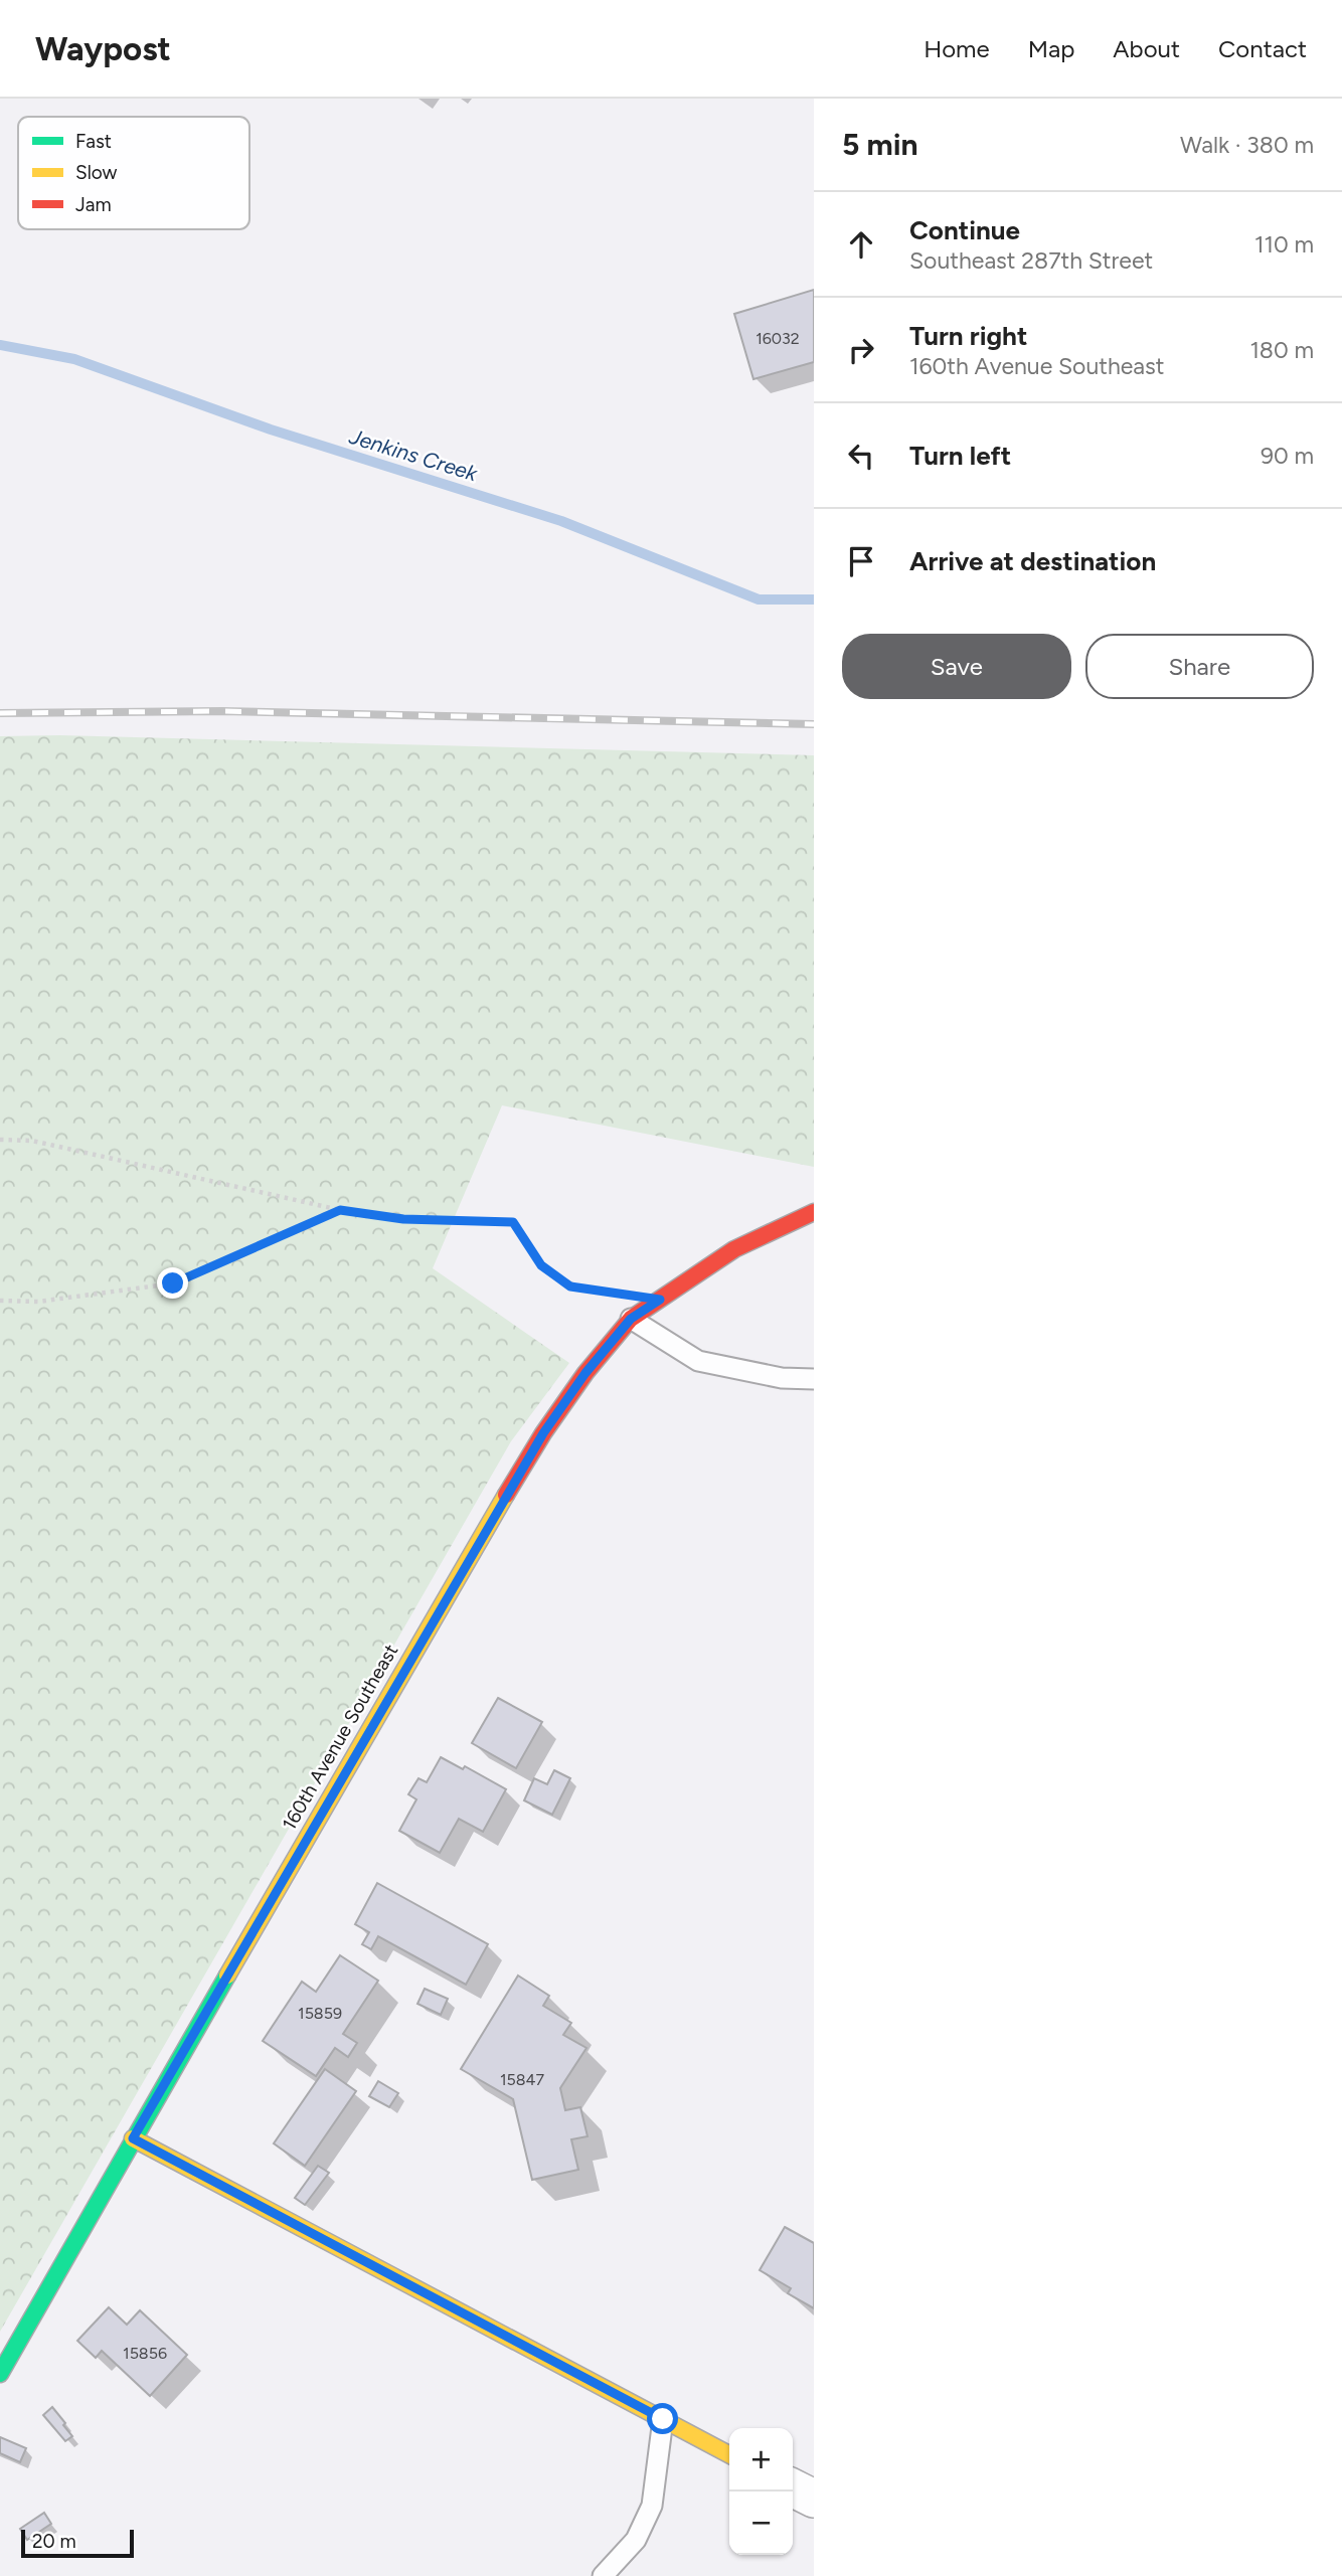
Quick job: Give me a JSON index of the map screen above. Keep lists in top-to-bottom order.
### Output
{
  "streets": {
    "street": ["160th Avenue Southeast"]
  },
  "water": ["Jenkins Creek"],
  "house_numbers": [
    "16032",
    "15859",
    "15847",
    "15856"
  ],
  "legend": ["Fast", "Slow", "Jam"],
  "scale_bar": "20 m",
  "page": {
    "header": "Waypost",
    "nav": [
      "Home",
      "Map",
      "About",
      "Contact"
    ],
    "heading": ["5 min", "Walk · 380 m"],
    "list": [
      ["Continue", "Southeast 287th Street", "110 m"],
      ["Turn right", "160th Avenue Southeast", "180 m"],
      ["Turn left", "90 m"],
      "Arrive at destination"
    ],
    "buttons": ["Save", "Share"],
    "map_buttons": ["+", "−"],
    "scale": "20 m"
  }
}
